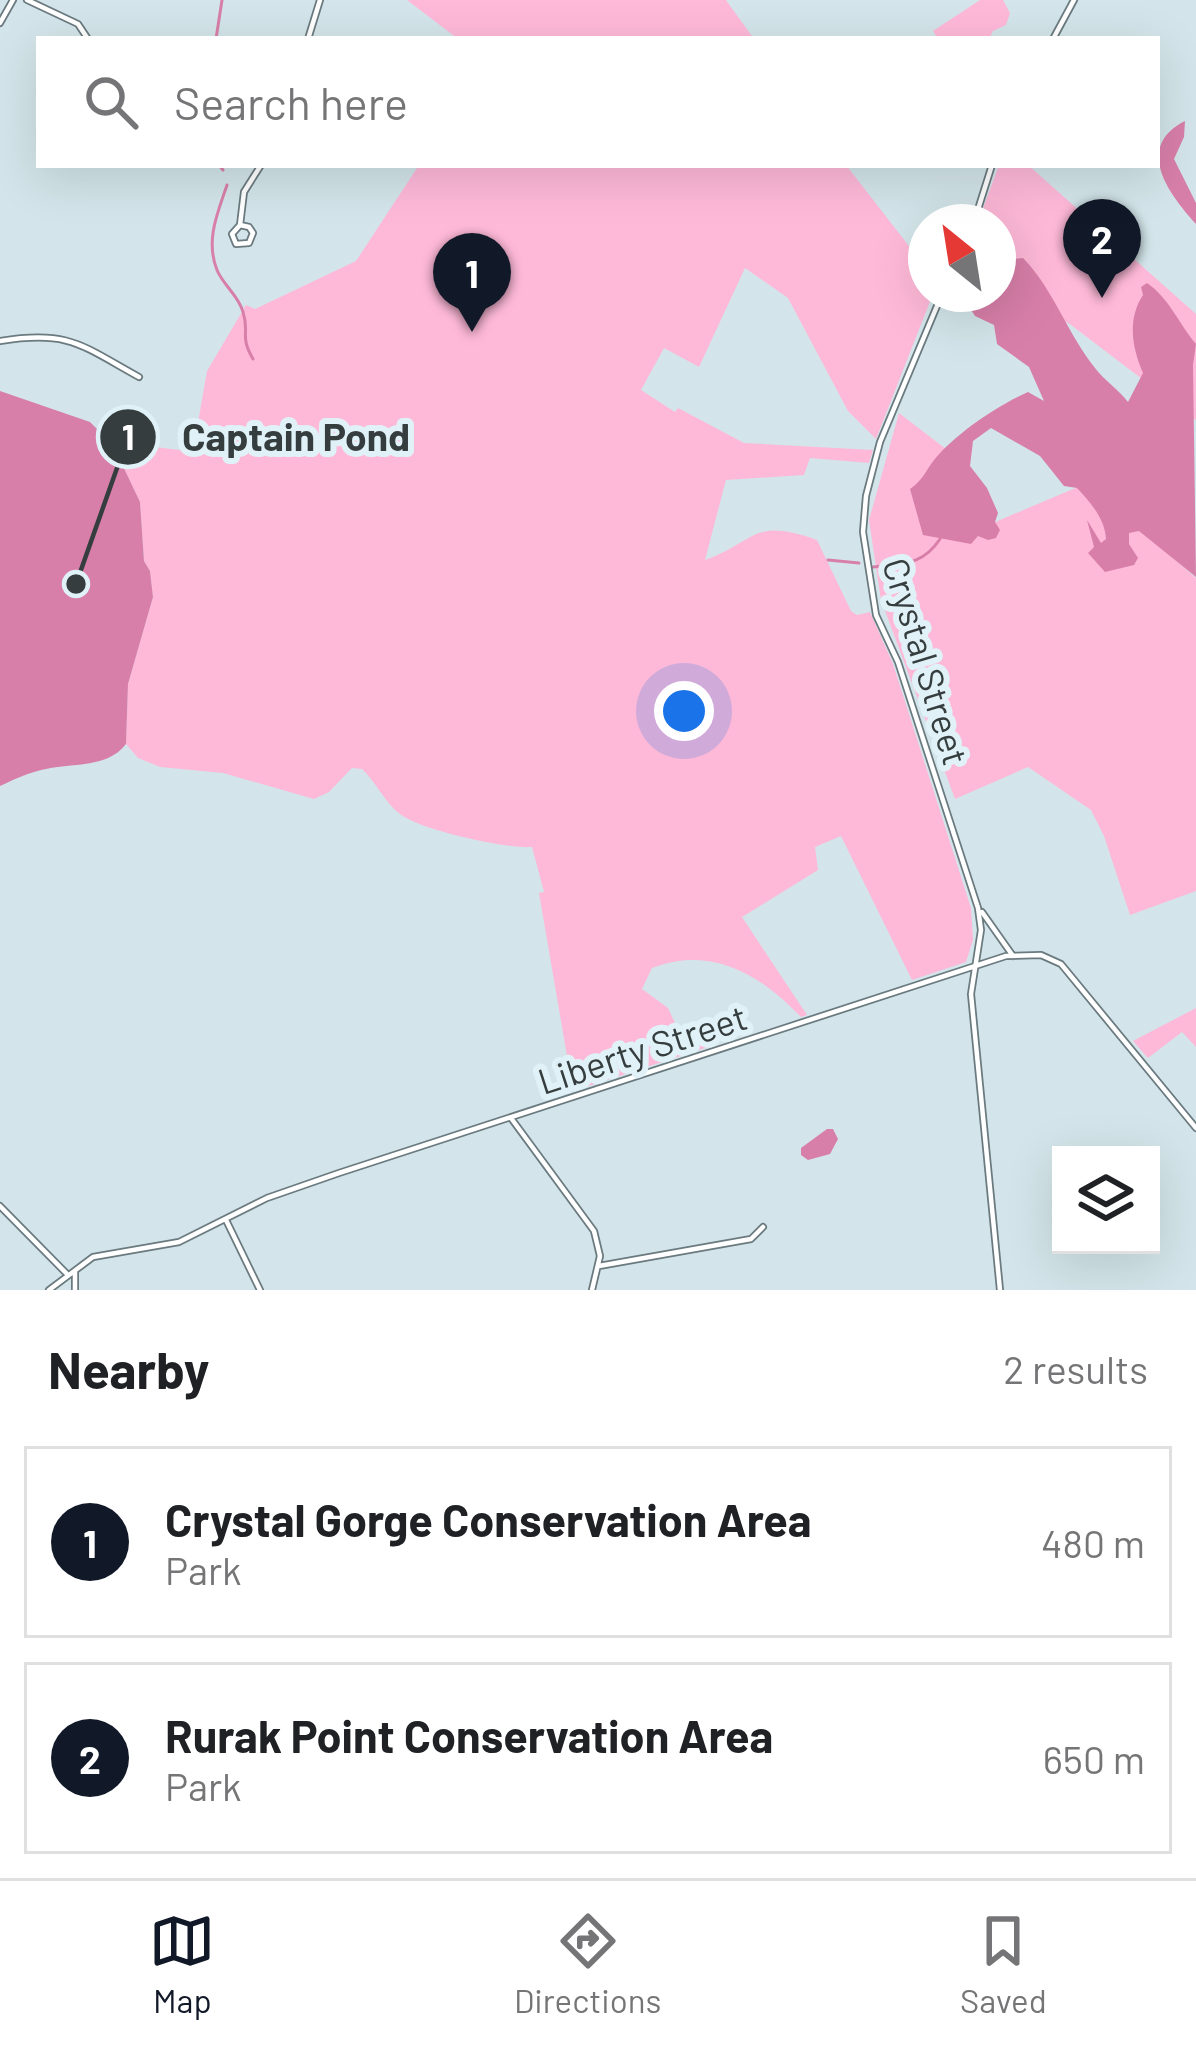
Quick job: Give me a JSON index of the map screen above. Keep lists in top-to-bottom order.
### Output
{
  "streets": {
    "street": ["Crystal Street", "Liberty Street"]
  },
  "crossings": [
    ["Crystal Street", "Liberty Street"]
  ],
  "places": ["Captain Pond"],
  "north": "top left",
  "page": {
    "search": "Search here",
    "pins": ["2", "1"],
    "heading": ["Nearby", "2 results"],
    "list": [
      {
        "mark": "1",
        "name": "Crystal Gorge Conservation Area",
        "note": "Park",
        "value": "480 m"
      },
      {
        "mark": "2",
        "name": "Rurak Point Conservation Area",
        "note": "Park",
        "value": "650 m"
      }
    ],
    "nav": ["Map", "Directions", "Saved"]
  }
}
